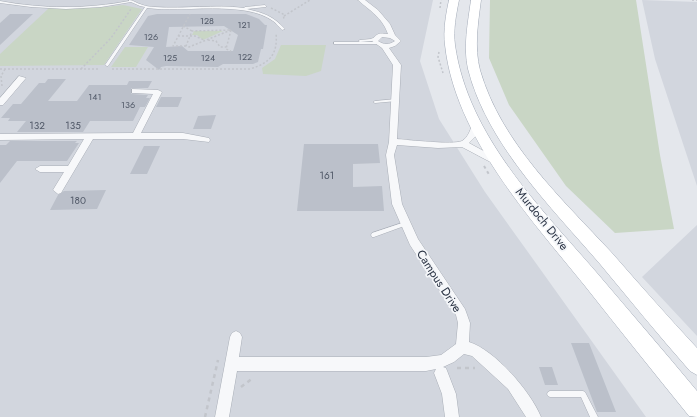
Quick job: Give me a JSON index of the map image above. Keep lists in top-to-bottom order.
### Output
{
  "streets": {
    "main road": ["Murdoch Drive"],
    "street": ["Campus Drive"]
  },
  "house_numbers": [
    "128",
    "121",
    "126",
    "122",
    "125",
    "124",
    "141",
    "136",
    "132",
    "135",
    "161",
    "180"
  ]
}
